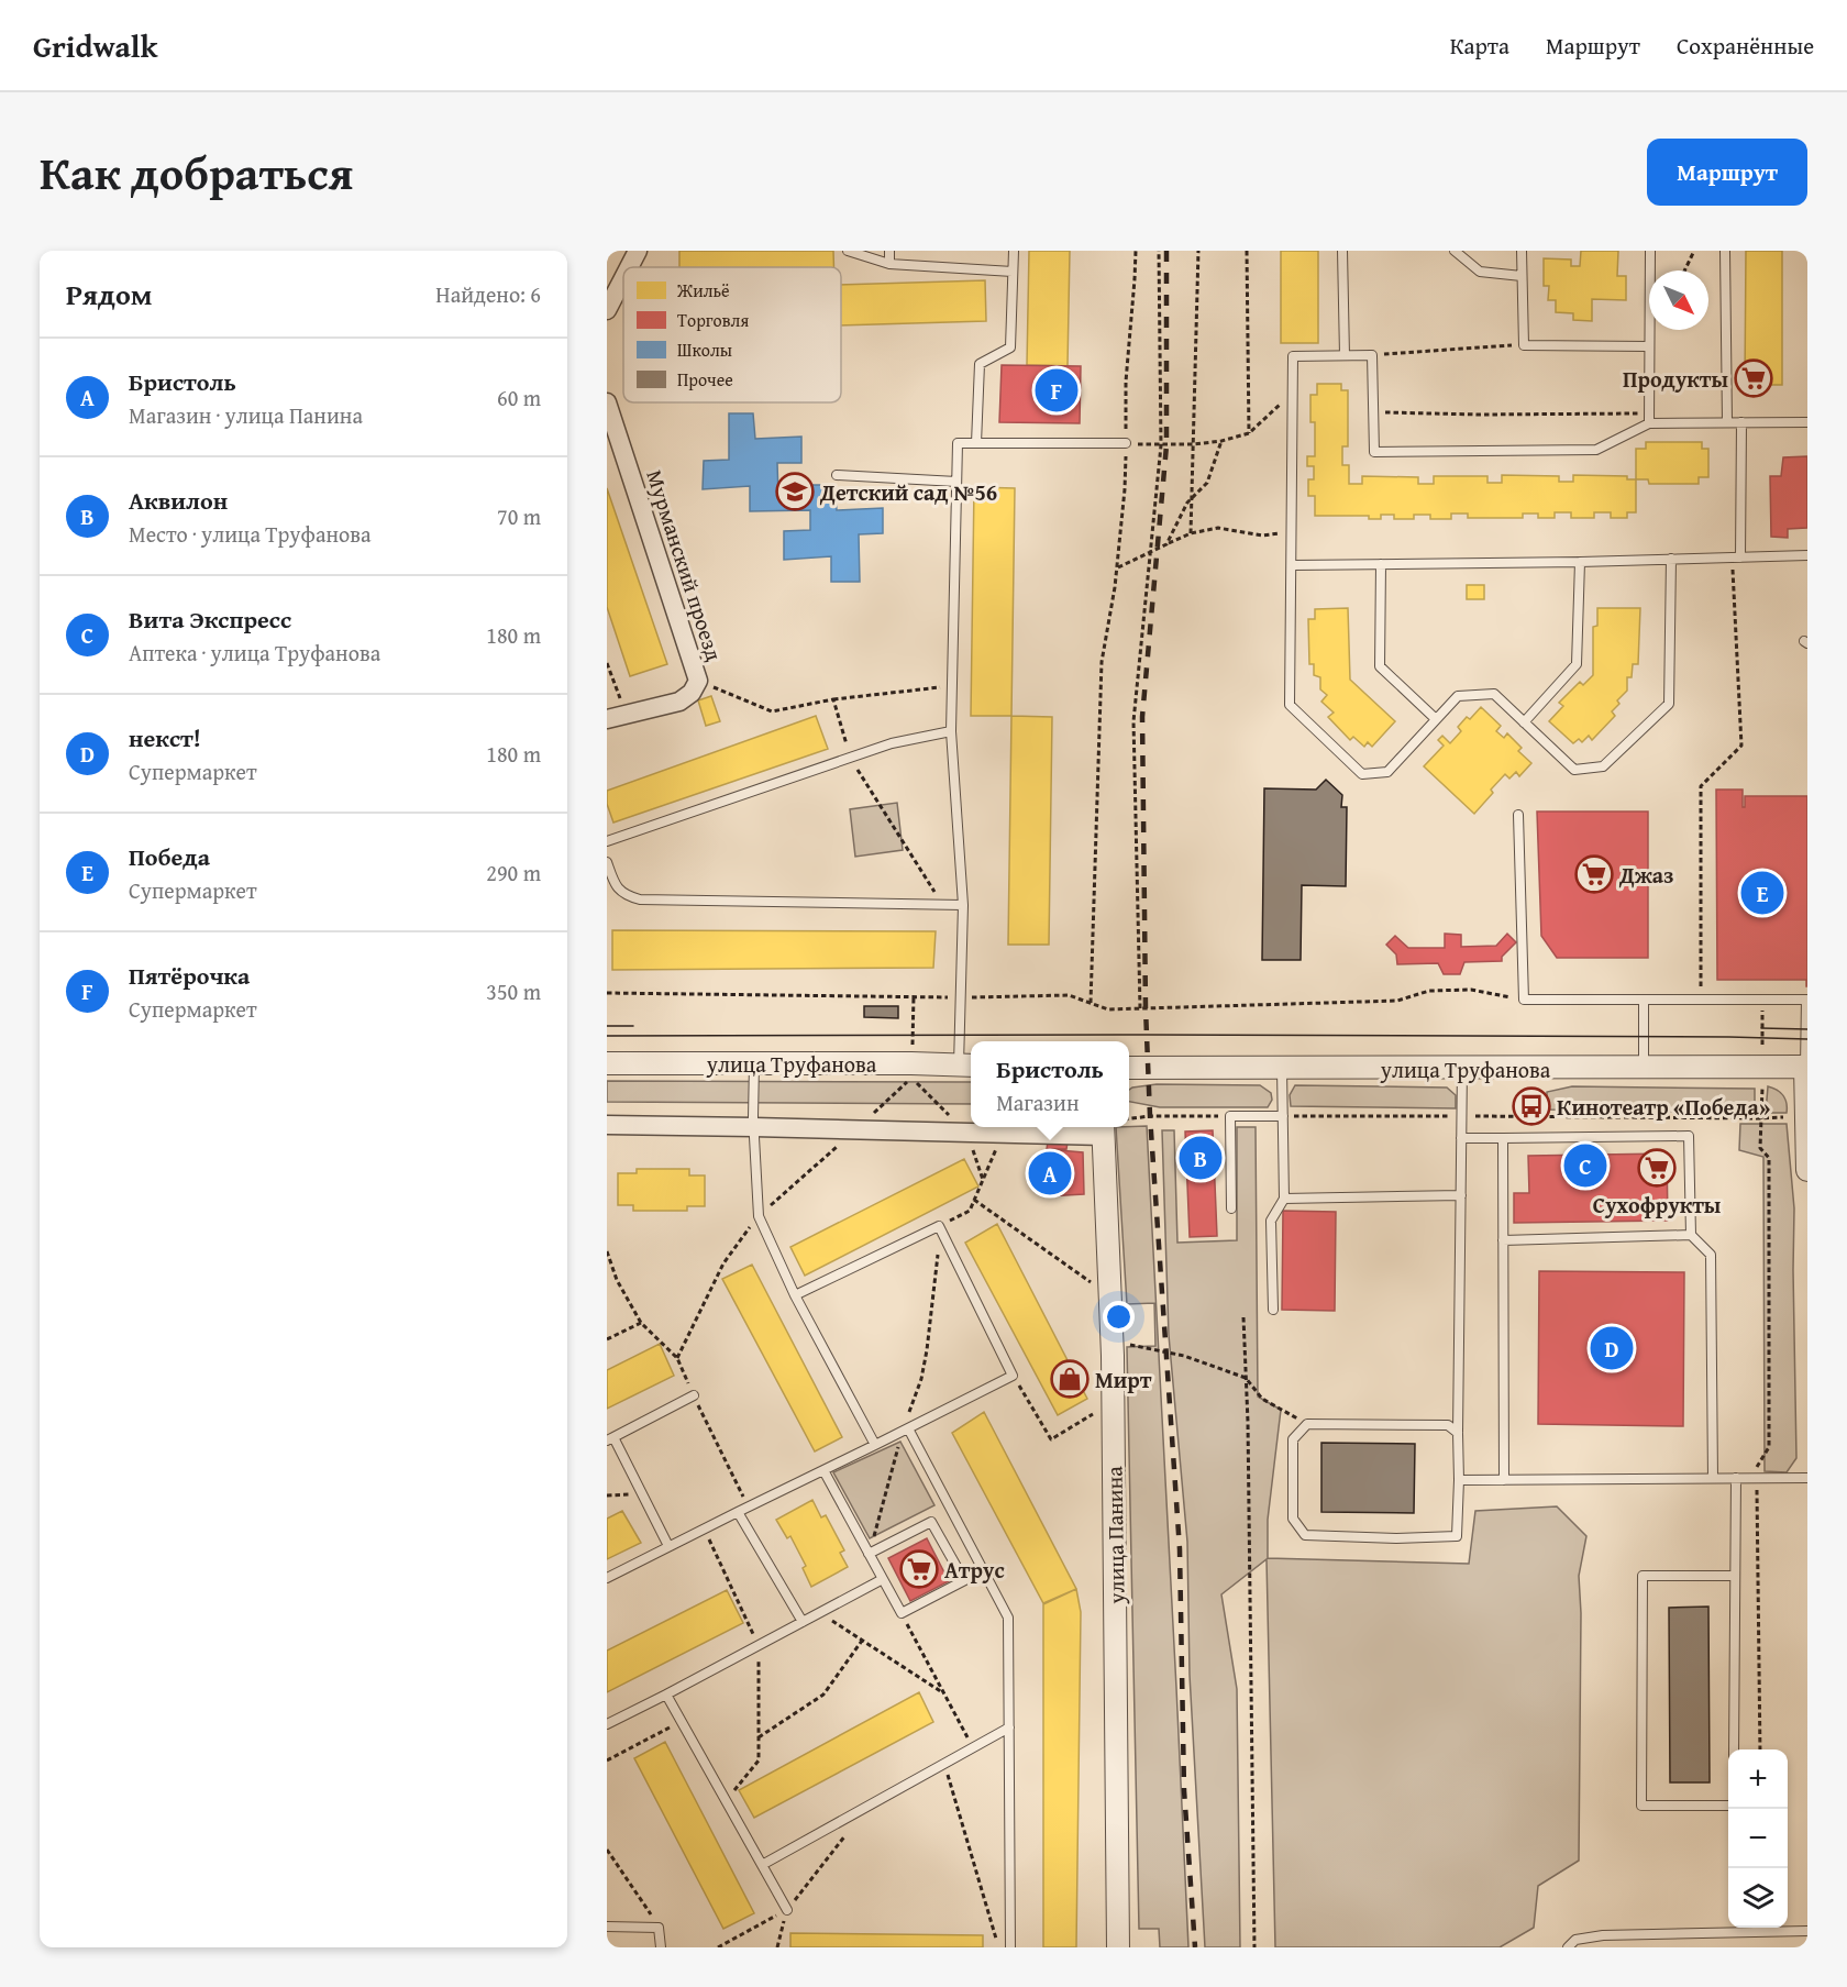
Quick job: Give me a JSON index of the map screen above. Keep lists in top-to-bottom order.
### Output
{
  "streets": {
    "street": ["Мурманский проезд", "улица Труфанова", "улица Панина"]
  },
  "places": {
    "supermarket": [
      "Продукты",
      "Джаз",
      "Сухофрукты",
      "Атрус"
    ],
    "school or university": ["Детский сад №56"],
    "bus stop": ["Кинотеатр «Победа»"],
    "shop": ["Мирт"]
  },
  "legend": [
    "Жильё",
    "Торговля",
    "Школы",
    "Прочее"
  ],
  "north": "bottom right",
  "page": {
    "header": "Gridwalk",
    "nav": ["Карта", "Маршрут", "Сохранённые"],
    "title": "Как добраться",
    "buttons": "Маршрут",
    "heading": ["Рядом", "Найдено: 6"],
    "list": [
      {
        "mark": "A",
        "name": "Бристоль",
        "note": "Магазин · улица Панина",
        "value": "60 m"
      },
      {
        "mark": "B",
        "name": "Аквилон",
        "note": "Место · улица Труфанова",
        "value": "70 m"
      },
      {
        "mark": "C",
        "name": "Вита Экспресс",
        "note": "Аптека · улица Труфанова",
        "value": "180 m"
      },
      {
        "mark": "D",
        "name": "некст!",
        "note": "Супермаркет",
        "value": "180 m"
      },
      {
        "mark": "E",
        "name": "Победа",
        "note": "Супермаркет",
        "value": "290 m"
      },
      {
        "mark": "F",
        "name": "Пятёрочка",
        "note": "Супермаркет",
        "value": "350 m"
      }
    ],
    "pins": [
      "F",
      "E",
      "B",
      "C",
      "A",
      "D"
    ],
    "popup": ["Бристоль", "Магазин"],
    "map_buttons": ["+", "−"]
  }
}
